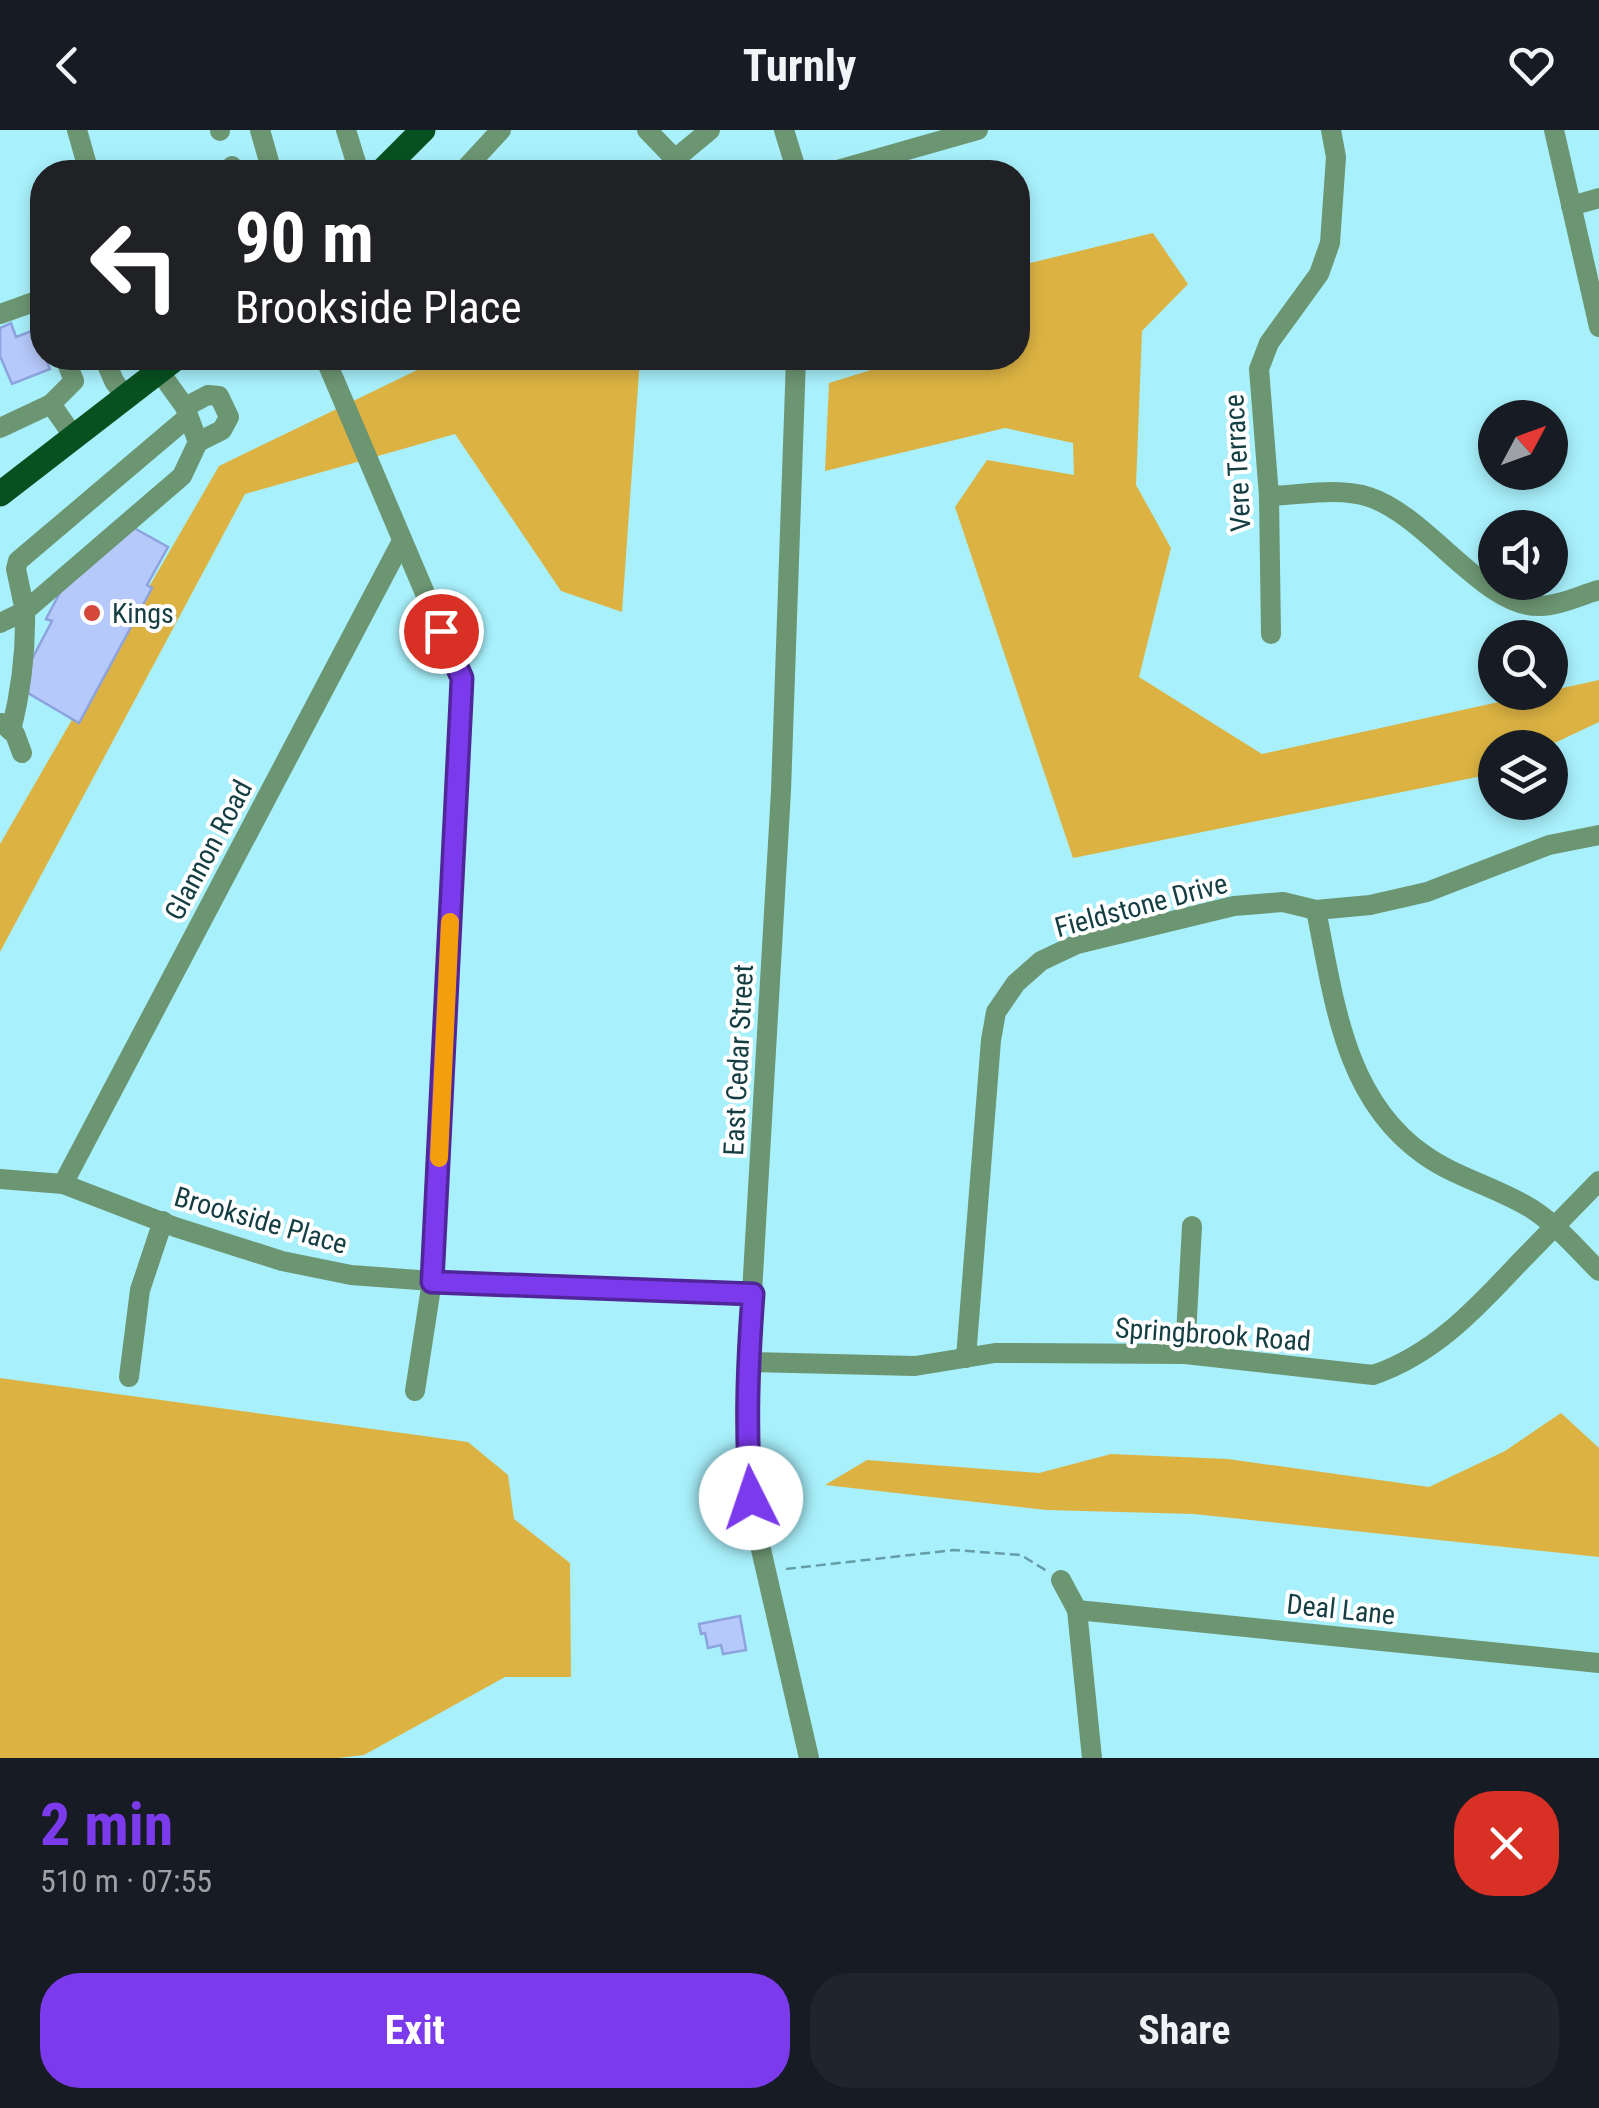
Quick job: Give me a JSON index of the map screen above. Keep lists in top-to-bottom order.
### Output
{
  "streets": {
    "street": [
      "Vere Terrace",
      "Glannon Road",
      "Fieldstone Drive",
      "East Cedar Street",
      "Brookside Place",
      "Springbrook Road",
      "Deal Lane"
    ]
  },
  "crossings": [
    ["Glannon Road", "Brookside Place"],
    ["Fieldstone Drive", "Springbrook Road"],
    ["East Cedar Street", "Brookside Place"],
    ["East Cedar Street", "Springbrook Road"]
  ],
  "places": ["Kings"],
  "north": "top right",
  "page": {
    "header": "Turnly",
    "turn": ["90 m", "Brookside Place"],
    "heading": ["2 min", "510 m · 07:55"],
    "buttons": ["Exit", "Share"]
  }
}
